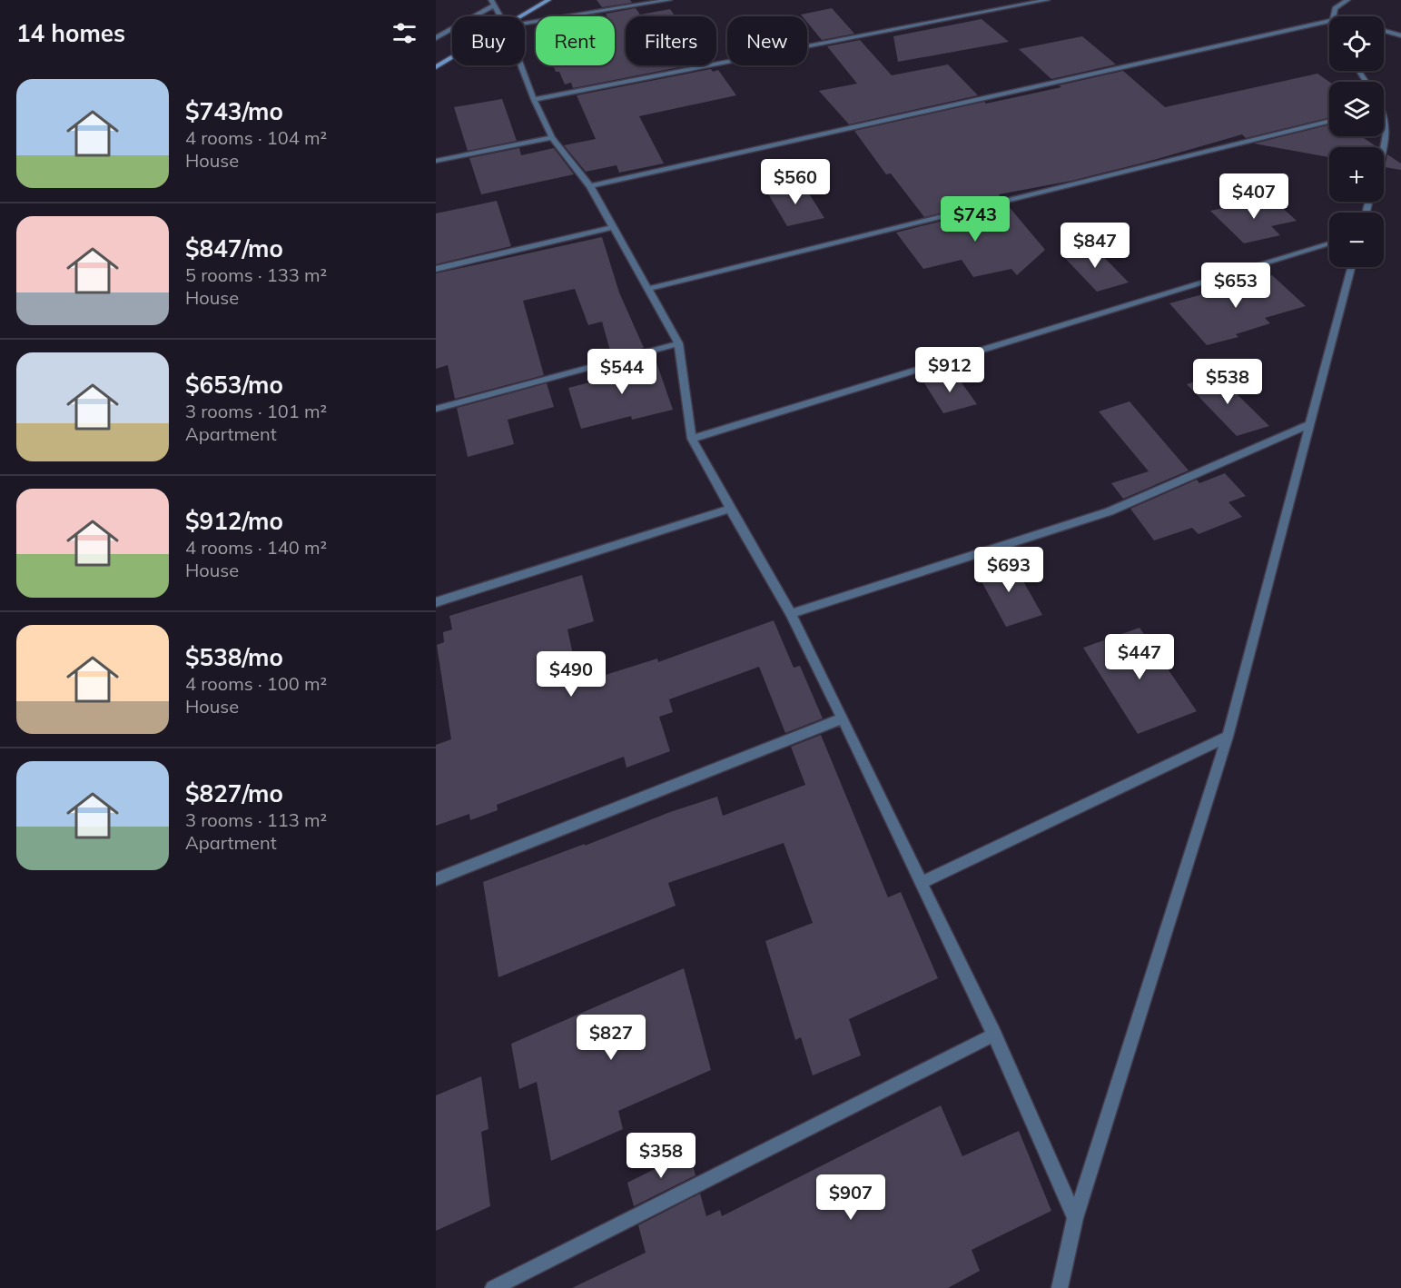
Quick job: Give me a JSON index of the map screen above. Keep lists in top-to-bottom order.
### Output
{
  "page": {
    "heading": "14 homes",
    "map_buttons": ["+", "−"],
    "chip": [
      "Buy",
      "Rent",
      "Filters",
      "New"
    ],
    "list": [
      {
        "name": "$743/mo",
        "note": "4 rooms · 104 m² · House"
      },
      {
        "name": "$847/mo",
        "note": "5 rooms · 133 m² · House"
      },
      {
        "name": "$653/mo",
        "note": "3 rooms · 101 m² · Apartment"
      },
      {
        "name": "$912/mo",
        "note": "4 rooms · 140 m² · House"
      },
      {
        "name": "$538/mo",
        "note": "4 rooms · 100 m² · House"
      },
      {
        "name": "$827/mo",
        "note": "3 rooms · 113 m² · Apartment"
      }
    ],
    "price": [
      "$560",
      "$407",
      "$743",
      "$847",
      "$653",
      "$912",
      "$544",
      "$538",
      "$693",
      "$447",
      "$490",
      "$827",
      "$358",
      "$907"
    ]
  }
}
